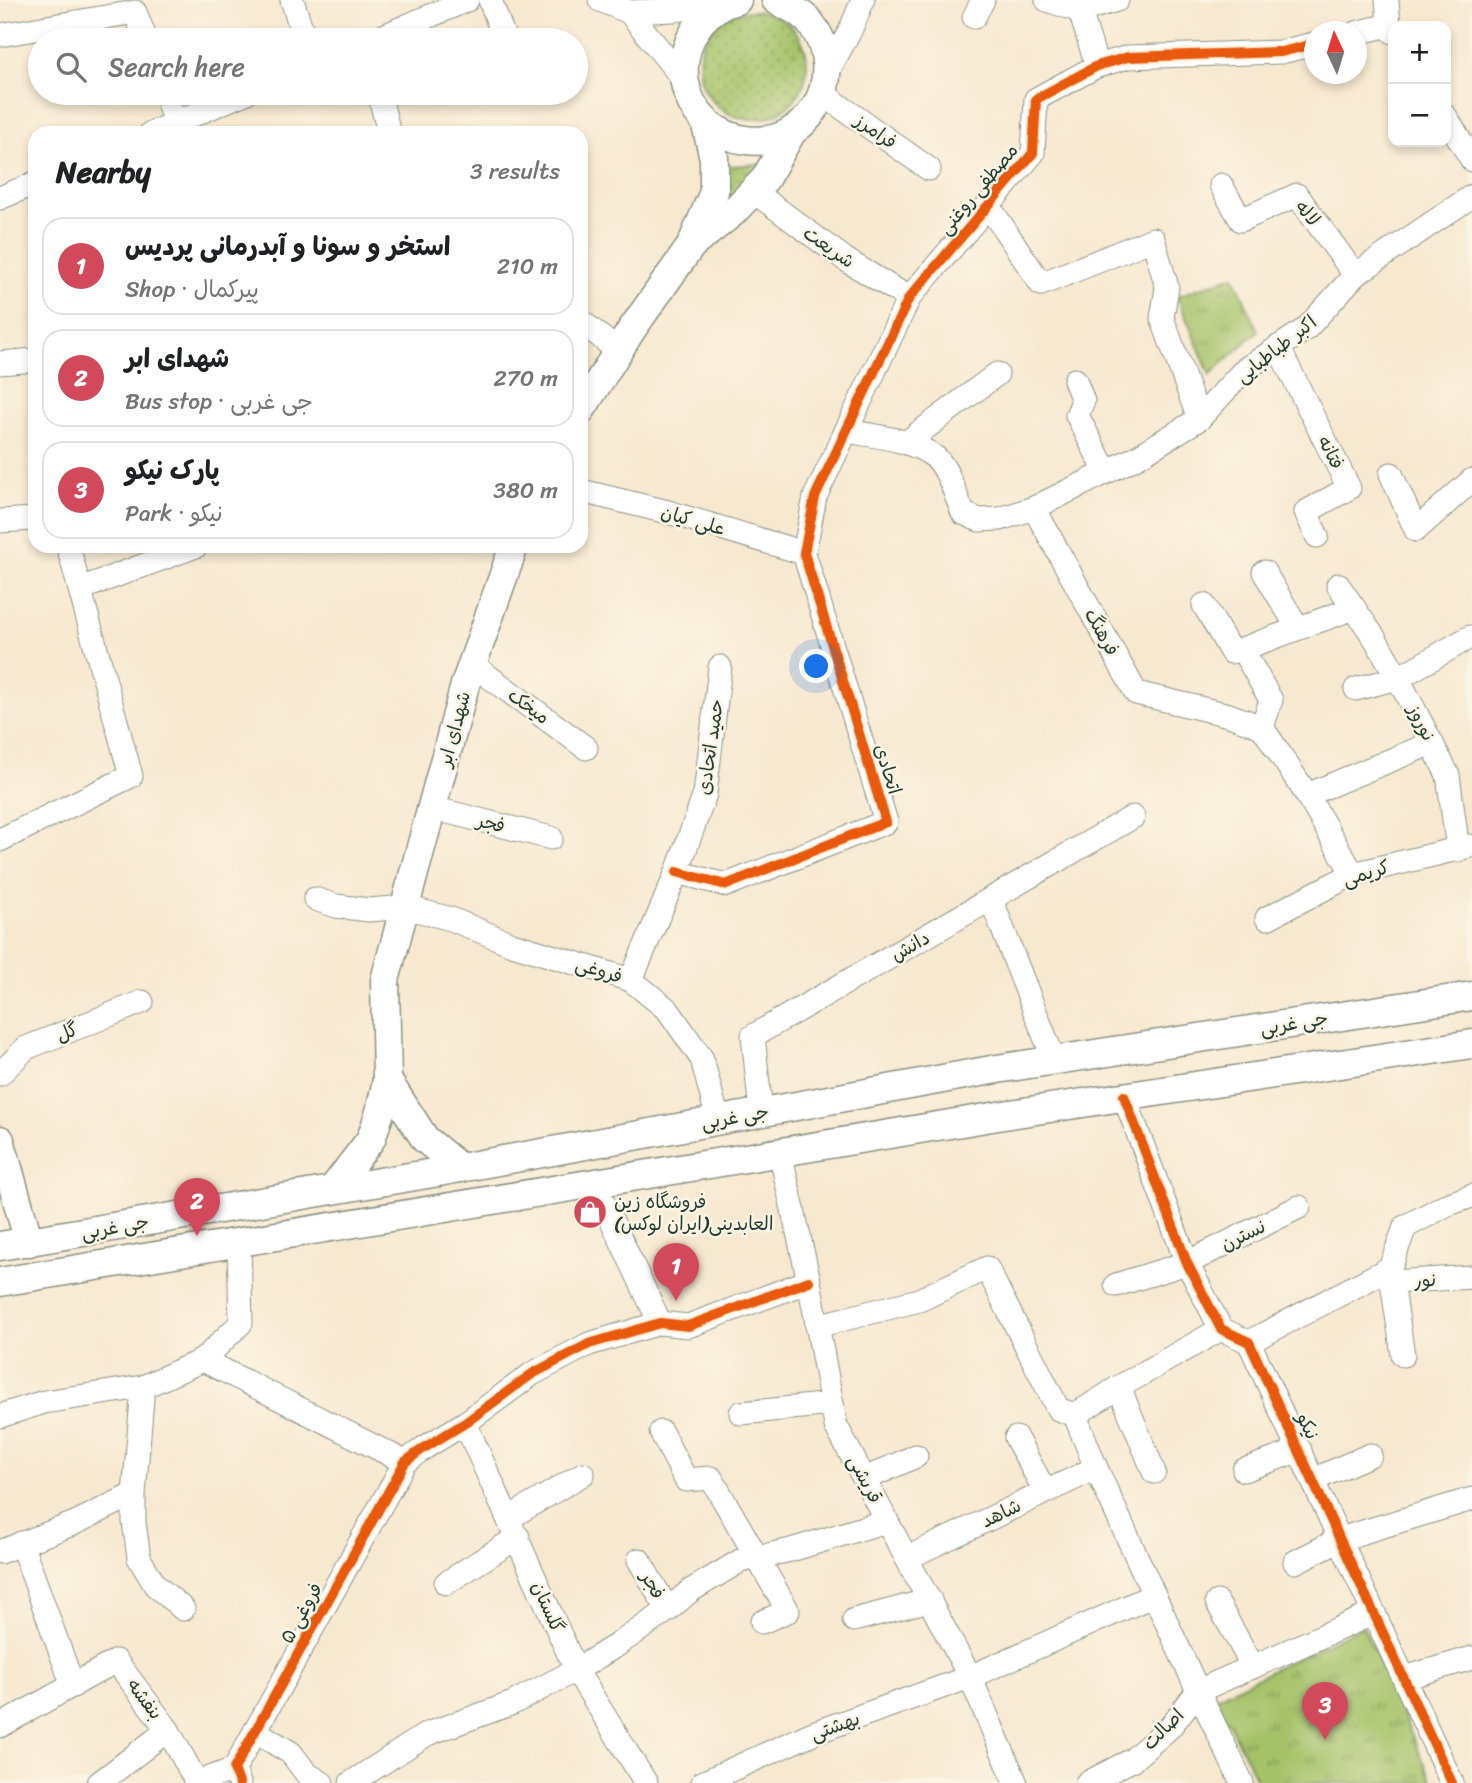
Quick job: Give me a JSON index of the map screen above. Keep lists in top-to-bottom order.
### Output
{
  "streets": {
    "main road": ["شهدای ابر", "جی غربی"],
    "street": [
      "فرامرز",
      "مصطفی روغنی",
      "لاله",
      "شریعت",
      "اکبر طباطبایی",
      "فتانه",
      "علی کیان",
      "فرهنگ",
      "میخک",
      "نوروز",
      "حمید اتحادی",
      "اتحادی",
      "فجر",
      "کریمی",
      "دانش",
      "فروغی",
      "گل",
      "نسترن",
      "نور",
      "نیکو",
      "قریشی",
      "شاهد",
      "گلستان",
      "فروغی ۵",
      "بنفشه",
      "بهشتی",
      "اصالت"
    ]
  },
  "crossings": [
    ["مصطفی روغنی", "شریعت"],
    ["مصطفی روغنی", "علی کیان"],
    ["مصطفی روغنی", "اتحادی"],
    ["لاله", "اکبر طباطبایی"],
    ["اکبر طباطبایی", "فتانه"],
    ["اکبر طباطبایی", "فرهنگ"],
    ["علی کیان", "اتحادی"],
    ["میخک", "شهدای ابر"],
    ["نوروز", "کریمی"],
    ["شهدای ابر", "فجر"],
    ["شهدای ابر", "فروغی"],
    ["شهدای ابر", "جی غربی"],
    ["حمید اتحادی", "اتحادی"],
    ["حمید اتحادی", "فروغی"],
    ["دانش", "جی غربی"],
    ["فروغی", "جی غربی"],
    ["جی غربی", "قریشی"],
    ["قریشی", "شاهد"],
    ["قریشی", "بهشتی"],
    ["فروغی ۵", "بنفشه"]
  ],
  "places": {
    "shop": ["فروشگاه زین العابدینی(ایران لوکس)"]
  },
  "north": "top",
  "page": {
    "map_buttons": ["+", "−"],
    "search": "Search here",
    "heading": ["Nearby", "3 results"],
    "list": [
      {
        "mark": "1",
        "name": "استخر و سونا و آبدرمانی پردیس",
        "note": "Shop · پیرکمال",
        "value": "210 m"
      },
      {
        "mark": "2",
        "name": "شهدای ابر",
        "note": "Bus stop · جی غربی",
        "value": "270 m"
      },
      {
        "mark": "3",
        "name": "پارک نیکو",
        "note": "Park · نیکو",
        "value": "380 m"
      }
    ],
    "pins": ["2", "1", "3"]
  }
}
